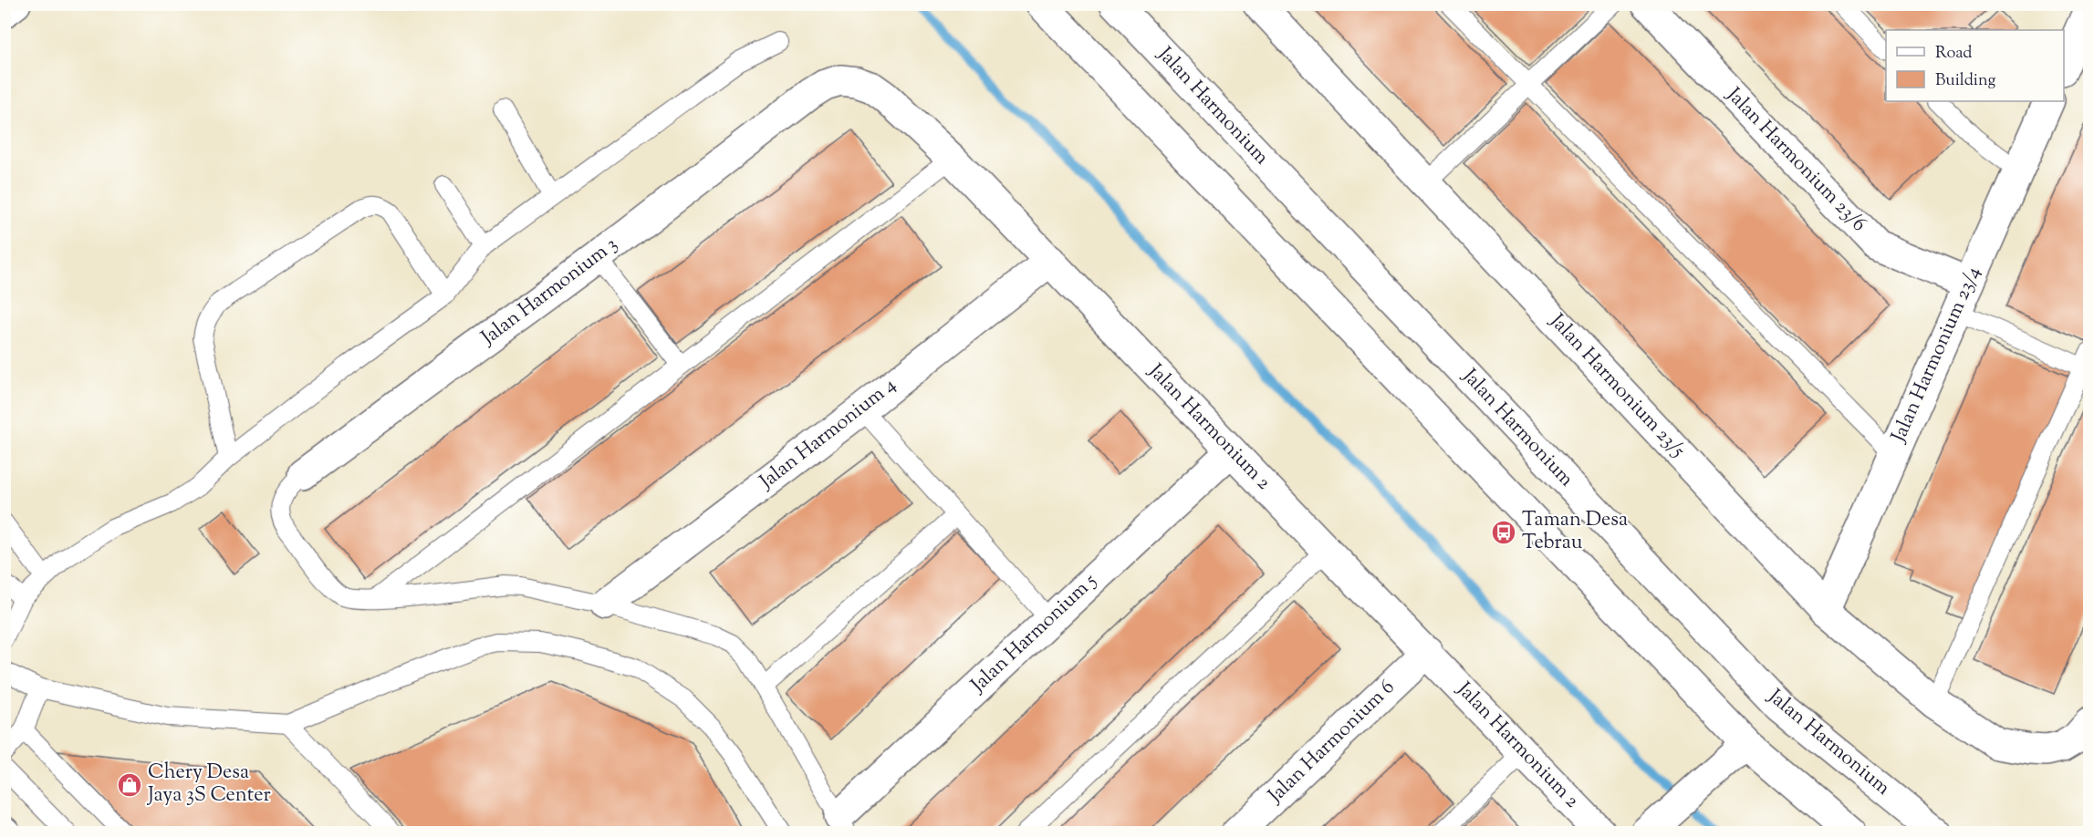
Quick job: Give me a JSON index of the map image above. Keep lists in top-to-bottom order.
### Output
{
  "streets": {
    "street": [
      "Jalan Harmonium",
      "Jalan Harmonium 23/6",
      "Jalan Harmonium 3",
      "Jalan Harmonium 23/4",
      "Jalan Harmonium 23/5",
      "Jalan Harmonium 2",
      "Jalan Harmonium 4",
      "Jalan Harmonium 5",
      "Jalan Harmonium 6"
    ]
  },
  "crossings": [
    ["Jalan Harmonium 23/6", "Jalan Harmonium 23/4"],
    ["Jalan Harmonium 3", "Jalan Harmonium 2"],
    ["Jalan Harmonium 23/4", "Jalan Harmonium 23/5"],
    ["Jalan Harmonium 2", "Jalan Harmonium 4"],
    ["Jalan Harmonium 2", "Jalan Harmonium 5"],
    ["Jalan Harmonium 2", "Jalan Harmonium 6"]
  ],
  "places": {
    "bus stop": ["Taman Desa Tebrau"],
    "shop": ["Chery Desa Jaya 3S Center"]
  },
  "legend": ["Road", "Building"]
}
